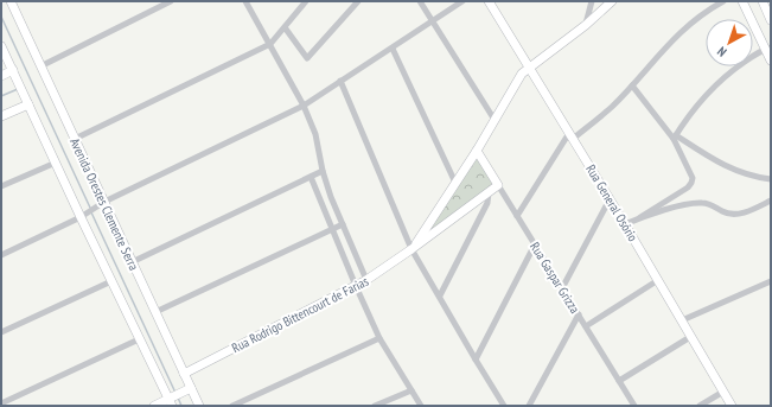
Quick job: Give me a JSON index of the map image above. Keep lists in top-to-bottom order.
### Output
{
  "streets": {
    "street": [
      "Rua General Osório",
      "Avenida Orestes Clemente Serra",
      "Rua Gaspar Grizza",
      "Rua Rodrigo Bittencourt de Farias"
    ]
  },
  "crossings": [
    ["Avenida Orestes Clemente Serra", "Rua Rodrigo Bittencourt de Farias"],
    ["Rua Gaspar Grizza", "Rua Rodrigo Bittencourt de Farias"]
  ],
  "north": "bottom left"
}
